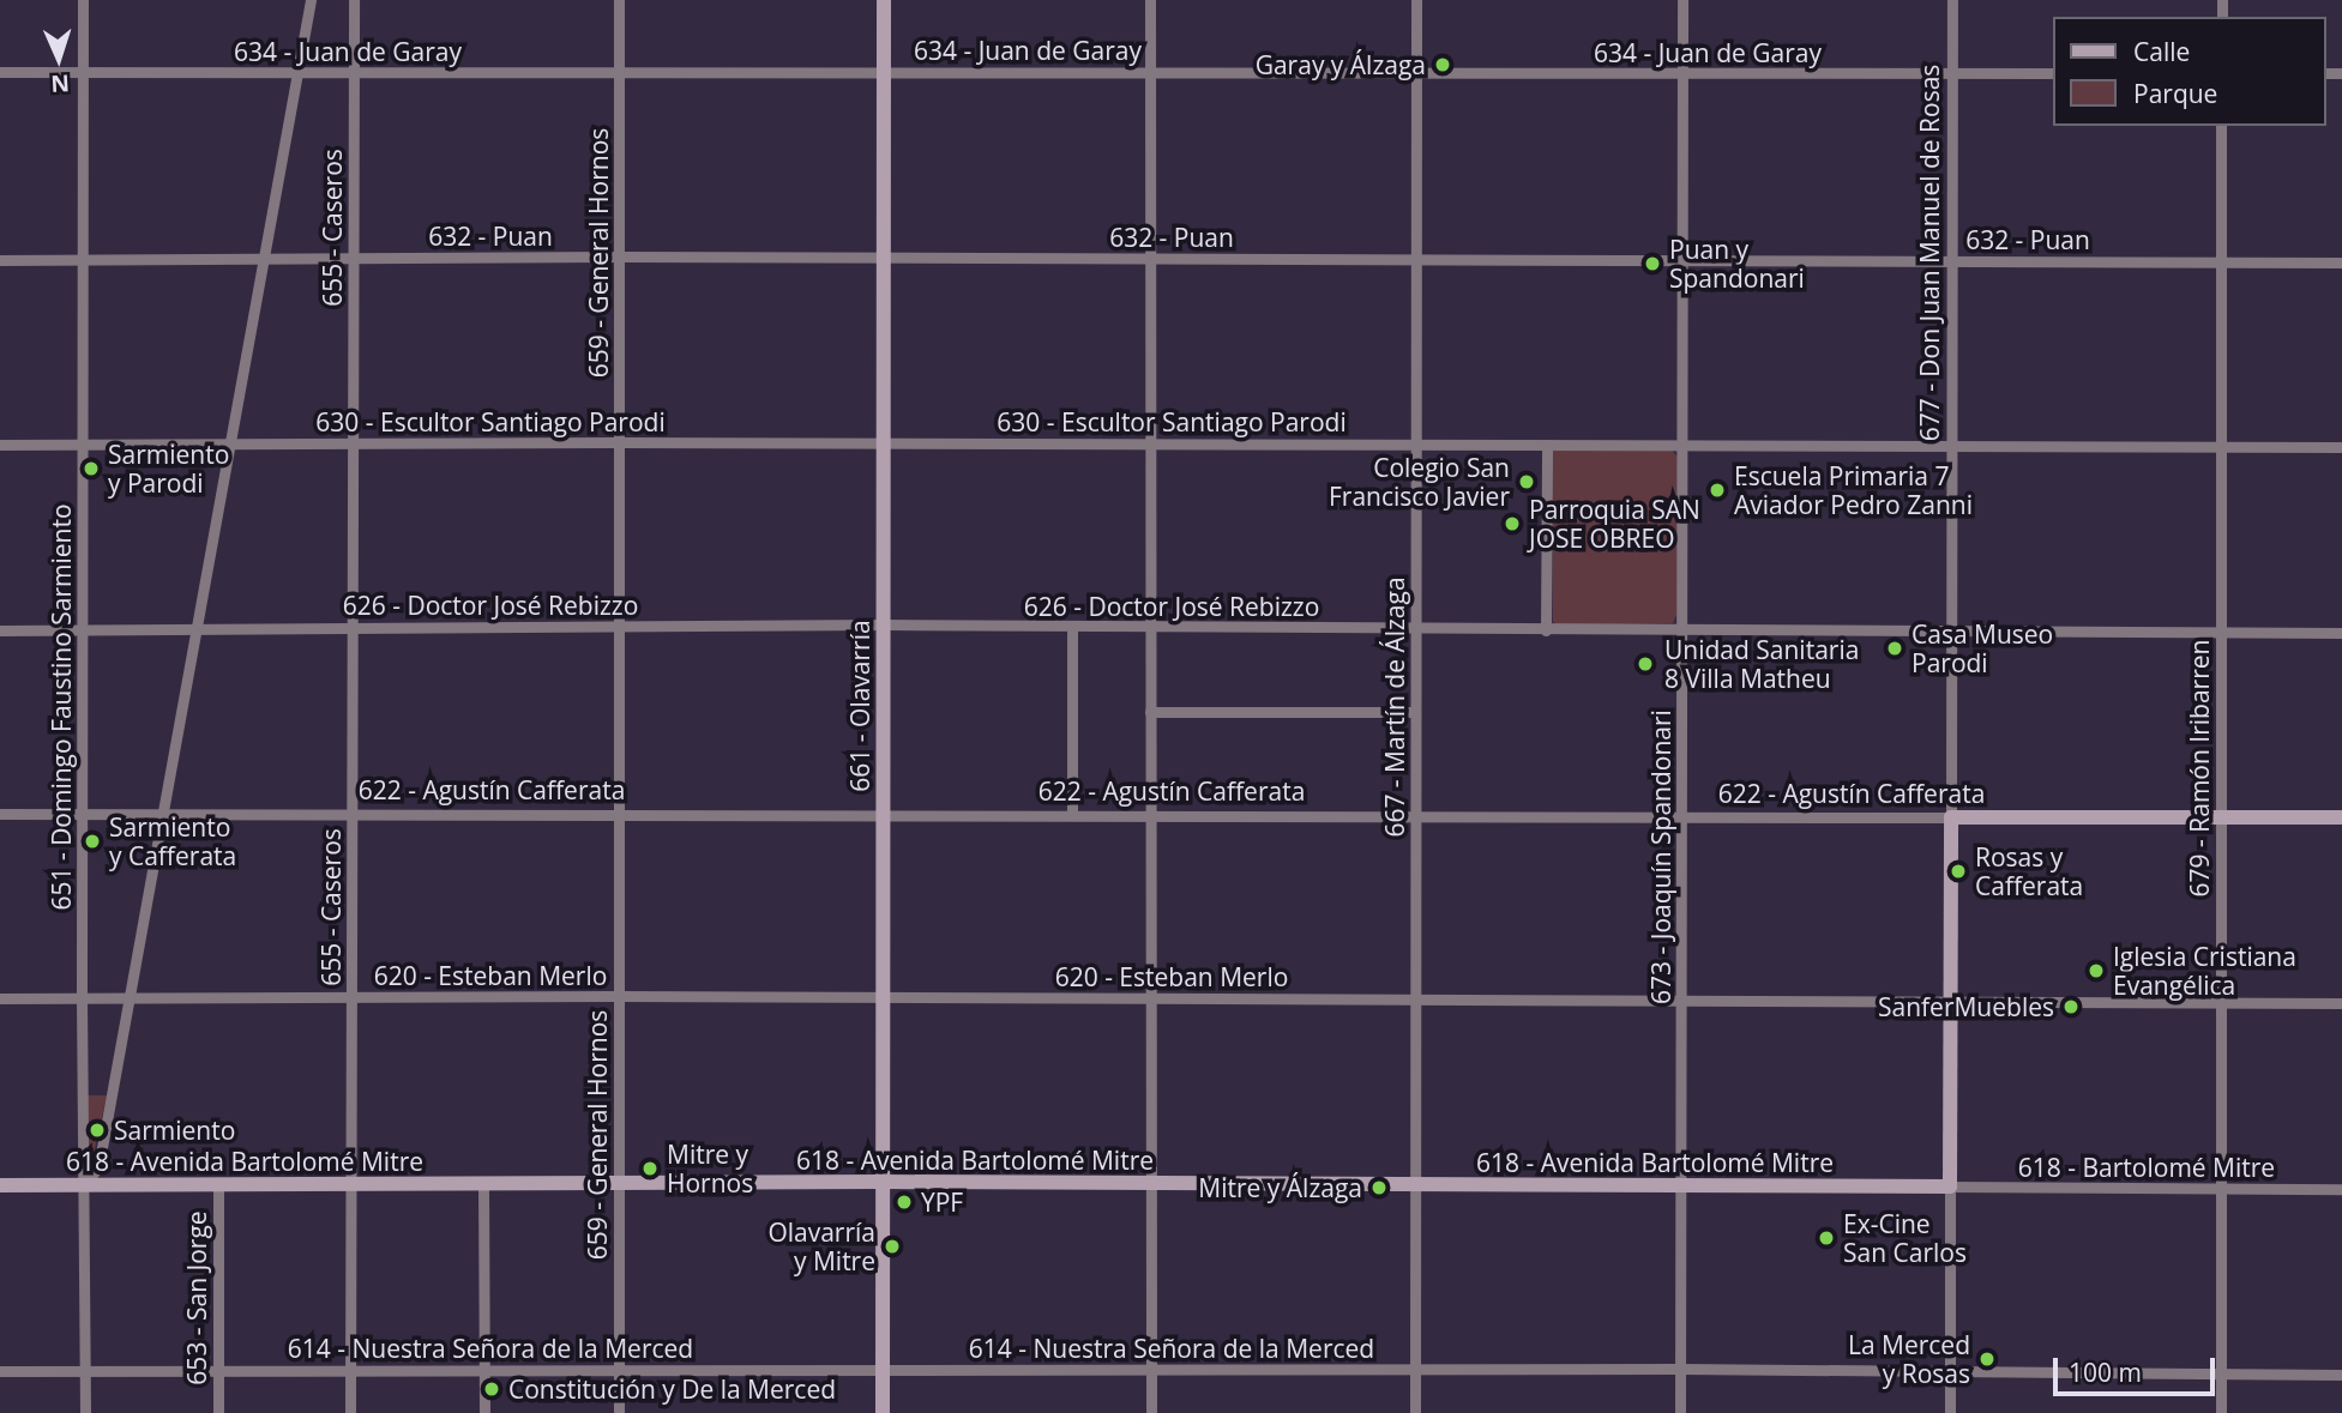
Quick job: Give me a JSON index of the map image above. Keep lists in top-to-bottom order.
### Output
{
  "streets": {
    "main road": [
      "677 - Don Juan Manuel de Rosas",
      "661 - Olavarría",
      "622 - Agustín Cafferata",
      "618 - Avenida Bartolomé Mitre"
    ],
    "street": [
      "634 - Juan de Garay",
      "655 - Caseros",
      "632 - Puan",
      "659 - General Hornos",
      "630 - Escultor Santiago Parodi",
      "626 - Doctor José Rebizzo",
      "651 - Domingo Faustino Sarmiento",
      "667 - Martín de Álzaga",
      "679 - Ramón Iribarren",
      "673 - Joaquín Spandonari",
      "620 - Esteban Merlo",
      "618 - Bartolomé Mitre",
      "653 - San Jorge",
      "614 - Nuestra Señora de la Merced"
    ]
  },
  "crossings": [
    ["634 - Juan de Garay", "655 - Caseros"],
    ["634 - Juan de Garay", "659 - General Hornos"],
    ["634 - Juan de Garay", "677 - Don Juan Manuel de Rosas"],
    ["634 - Juan de Garay", "661 - Olavarría"],
    ["634 - Juan de Garay", "651 - Domingo Faustino Sarmiento"],
    ["634 - Juan de Garay", "667 - Martín de Álzaga"],
    ["634 - Juan de Garay", "673 - Joaquín Spandonari"],
    ["655 - Caseros", "632 - Puan"],
    ["655 - Caseros", "630 - Escultor Santiago Parodi"],
    ["655 - Caseros", "626 - Doctor José Rebizzo"],
    ["655 - Caseros", "622 - Agustín Cafferata"],
    ["655 - Caseros", "620 - Esteban Merlo"],
    ["655 - Caseros", "618 - Avenida Bartolomé Mitre"],
    ["655 - Caseros", "614 - Nuestra Señora de la Merced"],
    ["632 - Puan", "659 - General Hornos"],
    ["632 - Puan", "677 - Don Juan Manuel de Rosas"],
    ["632 - Puan", "661 - Olavarría"],
    ["632 - Puan", "651 - Domingo Faustino Sarmiento"],
    ["632 - Puan", "667 - Martín de Álzaga"],
    ["632 - Puan", "679 - Ramón Iribarren"],
    ["632 - Puan", "673 - Joaquín Spandonari"],
    ["659 - General Hornos", "630 - Escultor Santiago Parodi"],
    ["659 - General Hornos", "626 - Doctor José Rebizzo"],
    ["659 - General Hornos", "622 - Agustín Cafferata"],
    ["659 - General Hornos", "620 - Esteban Merlo"],
    ["659 - General Hornos", "618 - Avenida Bartolomé Mitre"],
    ["659 - General Hornos", "614 - Nuestra Señora de la Merced"],
    ["677 - Don Juan Manuel de Rosas", "630 - Escultor Santiago Parodi"],
    ["677 - Don Juan Manuel de Rosas", "626 - Doctor José Rebizzo"],
    ["677 - Don Juan Manuel de Rosas", "622 - Agustín Cafferata"],
    ["677 - Don Juan Manuel de Rosas", "620 - Esteban Merlo"],
    ["677 - Don Juan Manuel de Rosas", "618 - Avenida Bartolomé Mitre"],
    ["677 - Don Juan Manuel de Rosas", "618 - Bartolomé Mitre"],
    ["677 - Don Juan Manuel de Rosas", "614 - Nuestra Señora de la Merced"],
    ["630 - Escultor Santiago Parodi", "661 - Olavarría"],
    ["630 - Escultor Santiago Parodi", "651 - Domingo Faustino Sarmiento"],
    ["630 - Escultor Santiago Parodi", "667 - Martín de Álzaga"],
    ["630 - Escultor Santiago Parodi", "679 - Ramón Iribarren"],
    ["630 - Escultor Santiago Parodi", "673 - Joaquín Spandonari"],
    ["626 - Doctor José Rebizzo", "661 - Olavarría"],
    ["626 - Doctor José Rebizzo", "651 - Domingo Faustino Sarmiento"],
    ["626 - Doctor José Rebizzo", "667 - Martín de Álzaga"],
    ["626 - Doctor José Rebizzo", "679 - Ramón Iribarren"],
    ["626 - Doctor José Rebizzo", "673 - Joaquín Spandonari"],
    ["661 - Olavarría", "622 - Agustín Cafferata"],
    ["661 - Olavarría", "620 - Esteban Merlo"],
    ["661 - Olavarría", "618 - Avenida Bartolomé Mitre"],
    ["661 - Olavarría", "614 - Nuestra Señora de la Merced"],
    ["651 - Domingo Faustino Sarmiento", "622 - Agustín Cafferata"],
    ["651 - Domingo Faustino Sarmiento", "620 - Esteban Merlo"],
    ["651 - Domingo Faustino Sarmiento", "618 - Avenida Bartolomé Mitre"],
    ["651 - Domingo Faustino Sarmiento", "614 - Nuestra Señora de la Merced"],
    ["667 - Martín de Álzaga", "622 - Agustín Cafferata"],
    ["667 - Martín de Álzaga", "620 - Esteban Merlo"],
    ["667 - Martín de Álzaga", "618 - Avenida Bartolomé Mitre"],
    ["667 - Martín de Álzaga", "614 - Nuestra Señora de la Merced"],
    ["679 - Ramón Iribarren", "622 - Agustín Cafferata"],
    ["679 - Ramón Iribarren", "620 - Esteban Merlo"],
    ["679 - Ramón Iribarren", "618 - Bartolomé Mitre"],
    ["679 - Ramón Iribarren", "614 - Nuestra Señora de la Merced"],
    ["622 - Agustín Cafferata", "673 - Joaquín Spandonari"],
    ["673 - Joaquín Spandonari", "620 - Esteban Merlo"],
    ["673 - Joaquín Spandonari", "618 - Avenida Bartolomé Mitre"],
    ["673 - Joaquín Spandonari", "614 - Nuestra Señora de la Merced"],
    ["618 - Avenida Bartolomé Mitre", "618 - Bartolomé Mitre"],
    ["618 - Avenida Bartolomé Mitre", "653 - San Jorge"],
    ["653 - San Jorge", "614 - Nuestra Señora de la Merced"]
  ],
  "places": [
    "Garay y Álzaga",
    "Puan y Spandonari",
    "Sarmiento y Parodi",
    "Colegio San Francisco Javier",
    "Escuela Primaria 7 Aviador Pedro Zanni",
    "Parroquia SAN JOSE OBREO",
    "Casa Museo Parodi",
    "Unidad Sanitaria 8 Villa Matheu",
    "Sarmiento y Cafferata",
    "Rosas y Cafferata",
    "Iglesia Cristiana Evangélica",
    "SanferMuebles",
    "Sarmiento",
    "Mitre y Hornos",
    "Mitre y Álzaga",
    "YPF",
    "Ex-Cine San Carlos",
    "Olavarría y Mitre",
    "La Merced y Rosas",
    "Constitución y De la Merced"
  ],
  "legend": ["Calle", "Parque"],
  "scale_bar": "100 m",
  "north": "bottom"
}
